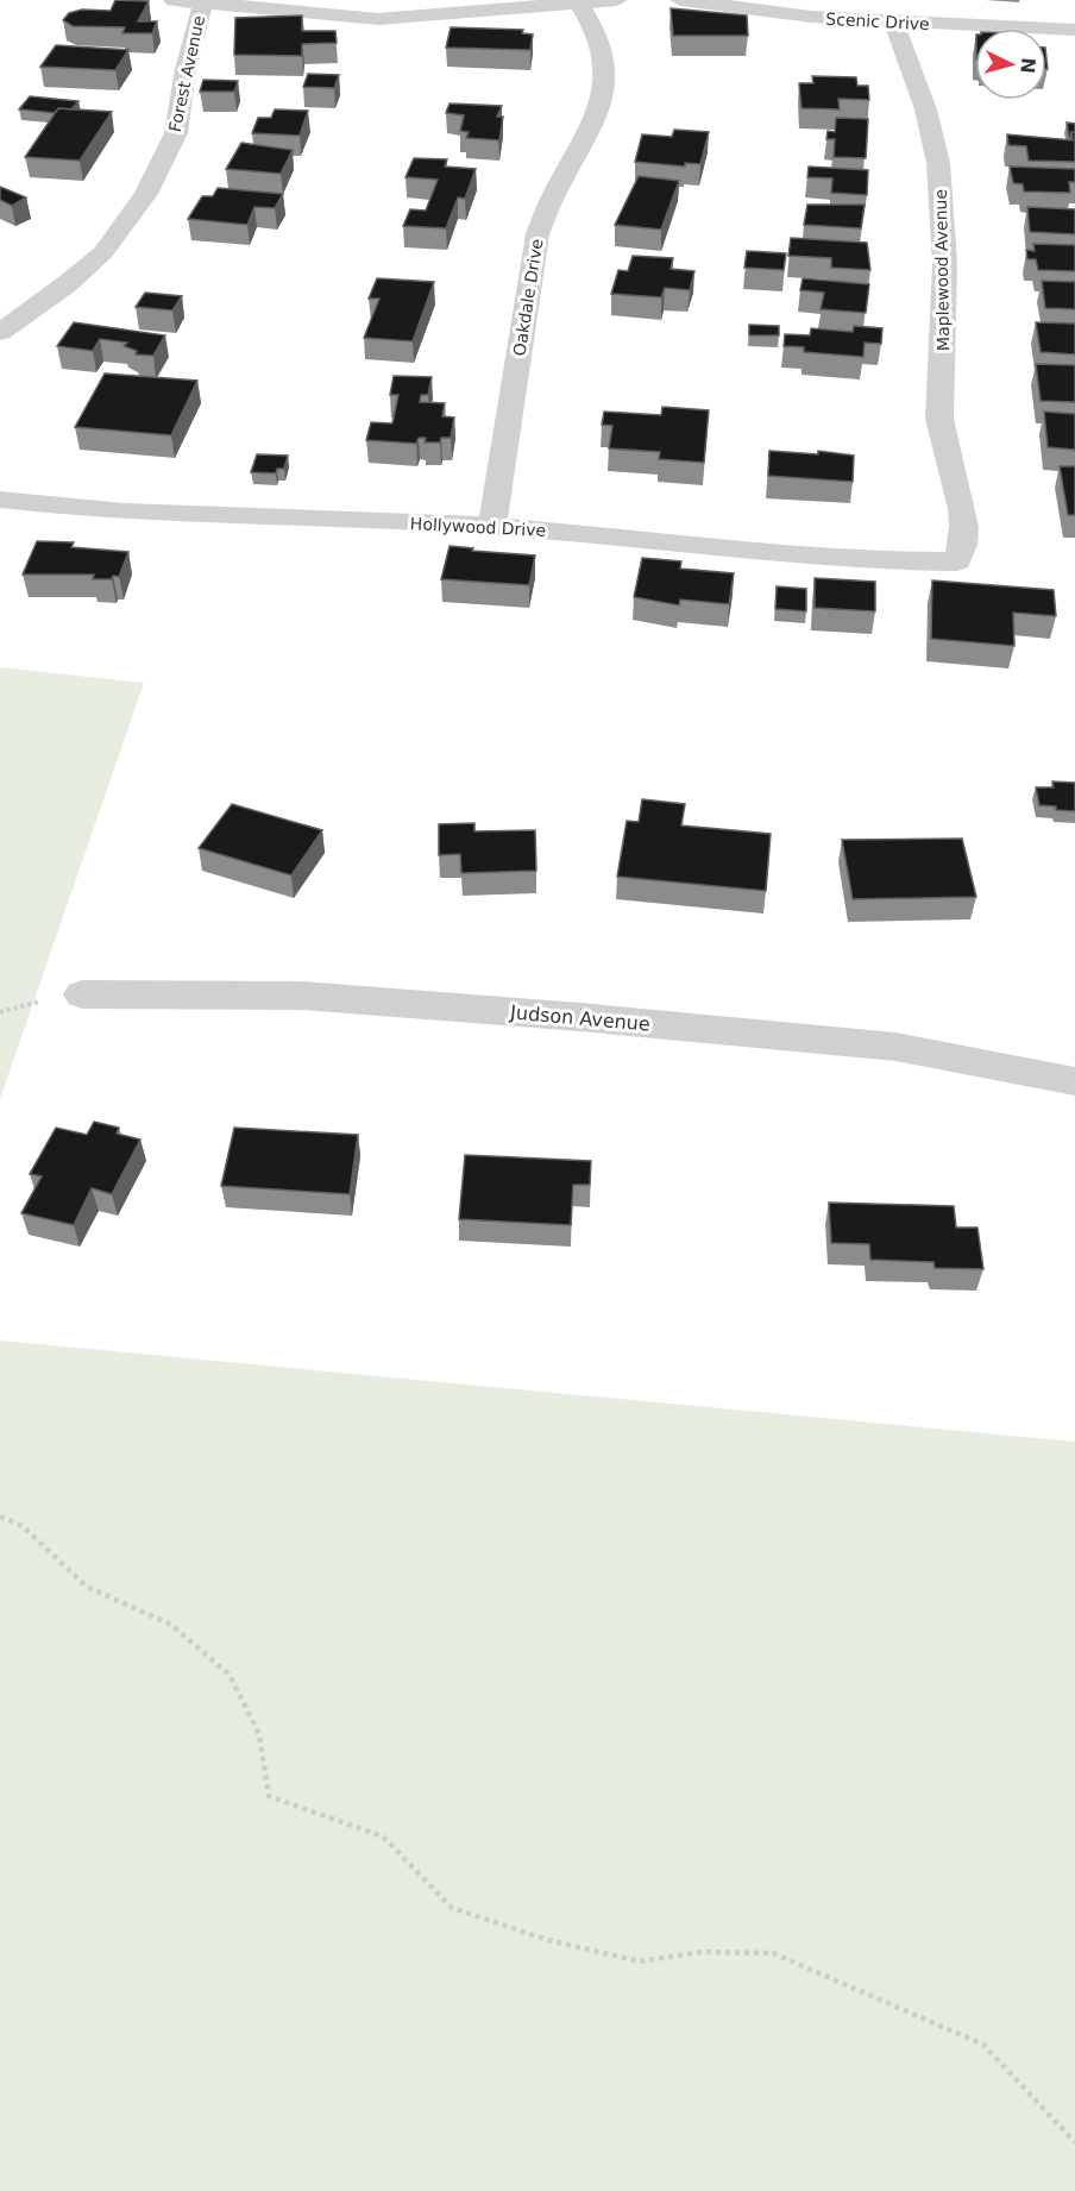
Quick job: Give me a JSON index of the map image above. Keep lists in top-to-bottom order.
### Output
{
  "streets": {
    "street": [
      "Scenic Drive",
      "Forest Avenue",
      "Maplewood Avenue",
      "Oakdale Drive",
      "Hollywood Drive",
      "Judson Avenue"
    ]
  },
  "crossings": [
    ["Scenic Drive", "Maplewood Avenue"],
    ["Maplewood Avenue", "Hollywood Drive"],
    ["Oakdale Drive", "Hollywood Drive"]
  ],
  "north": "right"
}
